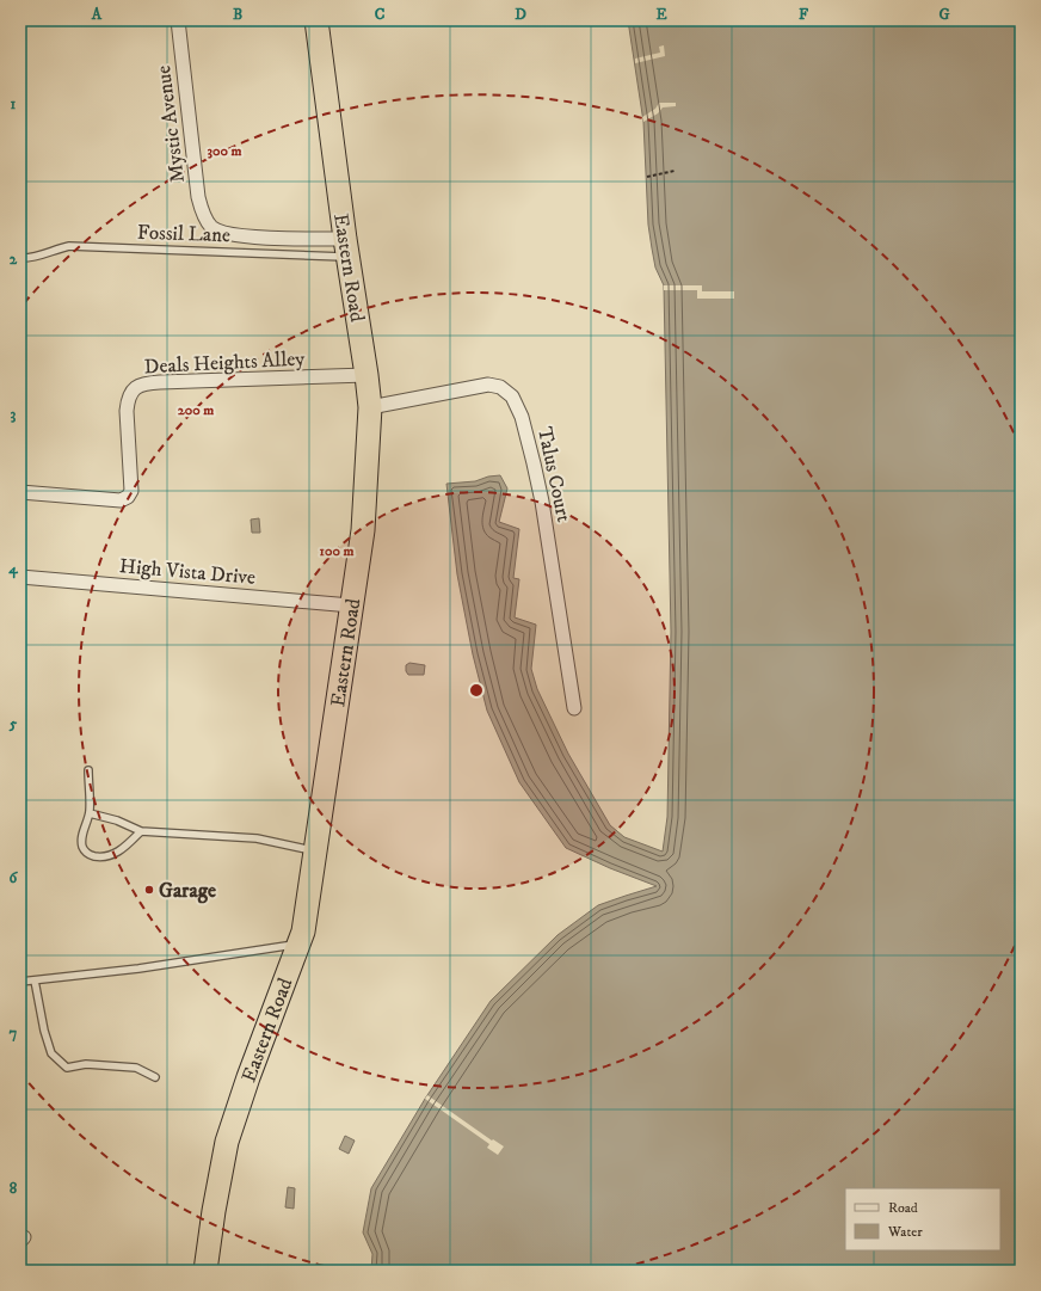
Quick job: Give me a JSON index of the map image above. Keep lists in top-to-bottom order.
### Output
{
  "streets": {
    "highway": ["Eastern Road"],
    "street": [
      "Mystic Avenue",
      "Deals Heights Alley",
      "Talus Court",
      "High Vista Drive"
    ],
    "lane": ["Fossil Lane"]
  },
  "crossings": [
    ["Mystic Avenue", "Fossil Lane"],
    ["Mystic Avenue", "Eastern Road"],
    ["Fossil Lane", "Eastern Road"],
    ["Eastern Road", "Deals Heights Alley"],
    ["Eastern Road", "Talus Court"],
    ["Eastern Road", "High Vista Drive"]
  ],
  "places": ["Garage"],
  "legend": ["Road", "Water"],
  "grid": {
    "columns": [
      "A",
      "B",
      "C",
      "D",
      "E",
      "F",
      "G"
    ],
    "rows": [
      "1",
      "2",
      "3",
      "4",
      "5",
      "6",
      "7",
      "8"
    ]
  },
  "rings": ["300 m", "200 m", "100 m"]
}
